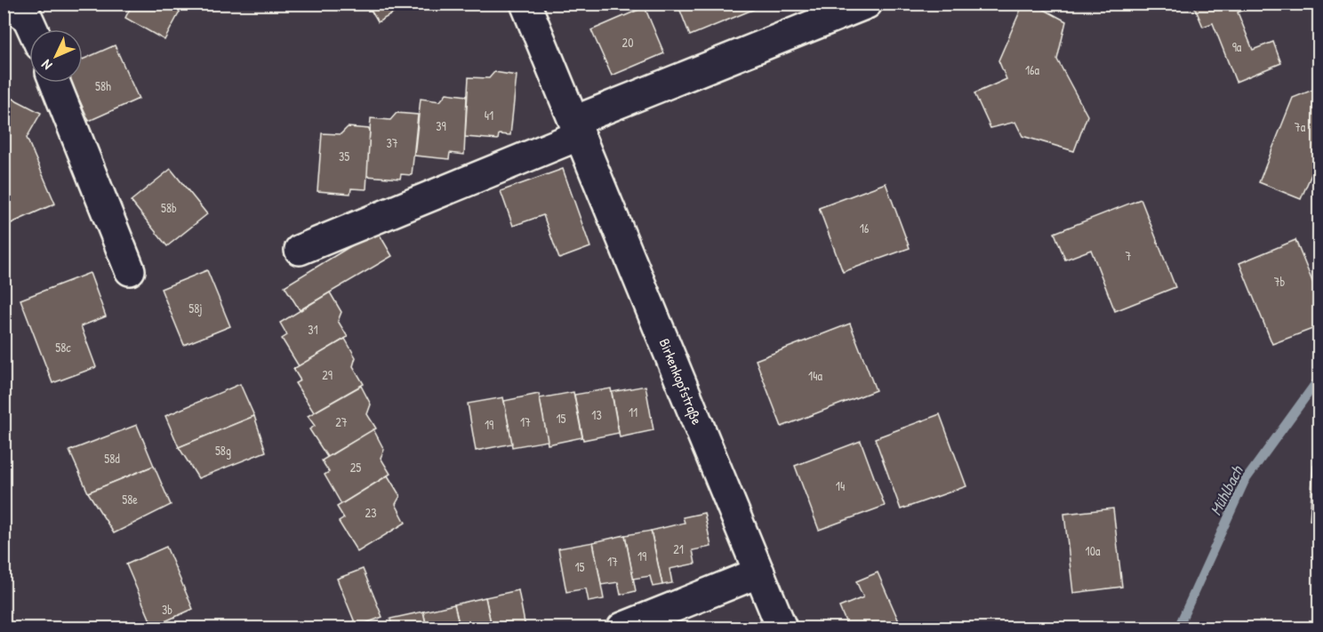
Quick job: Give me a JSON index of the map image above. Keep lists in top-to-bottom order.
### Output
{
  "streets": {
    "street": ["Birkenkopfstraße"]
  },
  "water": ["Mühlbach"],
  "house_numbers": [
    "20",
    "9a",
    "16a",
    "58h",
    "41",
    "39",
    "7a",
    "37",
    "35",
    "58b",
    "16",
    "7",
    "7b",
    "58j",
    "31",
    "58c",
    "29",
    "14a",
    "11",
    "13",
    "15",
    "27",
    "17",
    "19",
    "58g",
    "58d",
    "25",
    "14",
    "58e",
    "23",
    "21",
    "10a",
    "19",
    "17",
    "15",
    "3b"
  ],
  "north": "bottom left"
}
